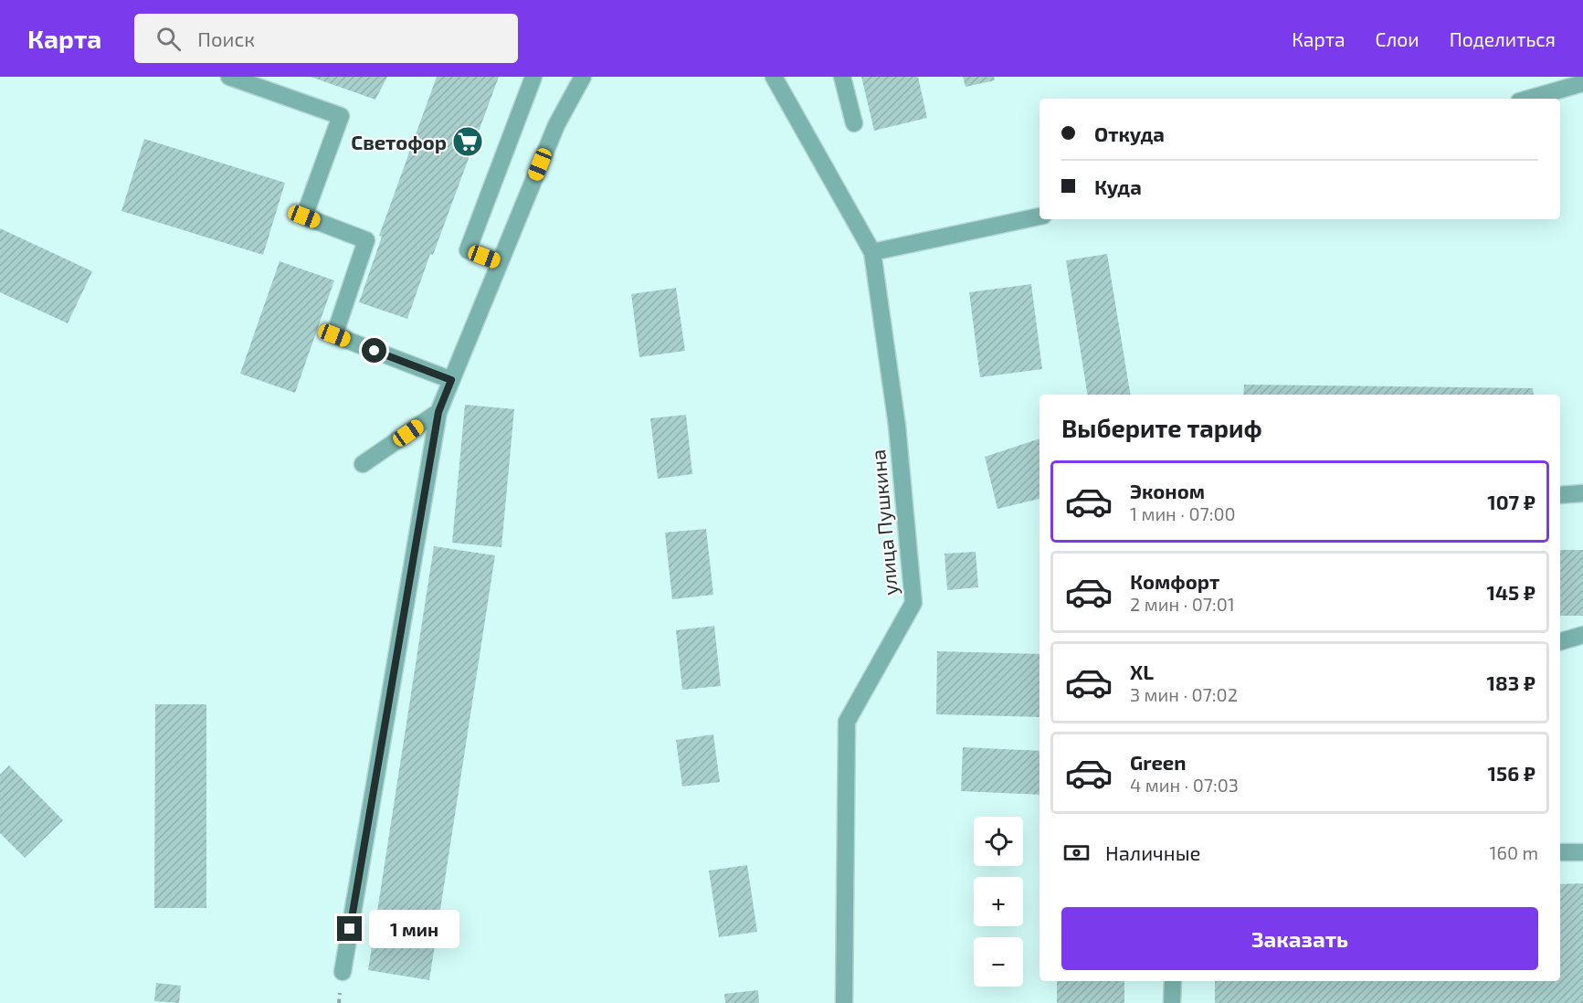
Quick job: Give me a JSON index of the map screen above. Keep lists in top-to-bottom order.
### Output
{
  "streets": {
    "street": ["улица Пушкина"]
  },
  "places": {
    "supermarket": ["Светофор"]
  },
  "page": {
    "header": "Карта",
    "search": "Поиск",
    "nav": ["Карта", "Слои", "Поделиться"],
    "banner": ["Откуда", "Куда"],
    "heading": "Выберите тариф",
    "list": [
      {
        "name": "Эконом",
        "note": "1 мин · 07:00",
        "value": "107 ₽"
      },
      {
        "name": "Комфорт",
        "note": "2 мин · 07:01",
        "value": "145 ₽"
      },
      {
        "name": "XL",
        "note": "3 мин · 07:02",
        "value": "183 ₽"
      },
      {
        "name": "Green",
        "note": "4 мин · 07:03",
        "value": "156 ₽"
      }
    ],
    "map_buttons": ["+", "−"],
    "pay": ["Наличные", "160 m"],
    "buttons": "Заказать",
    "bubble": "1 мин"
  }
}
